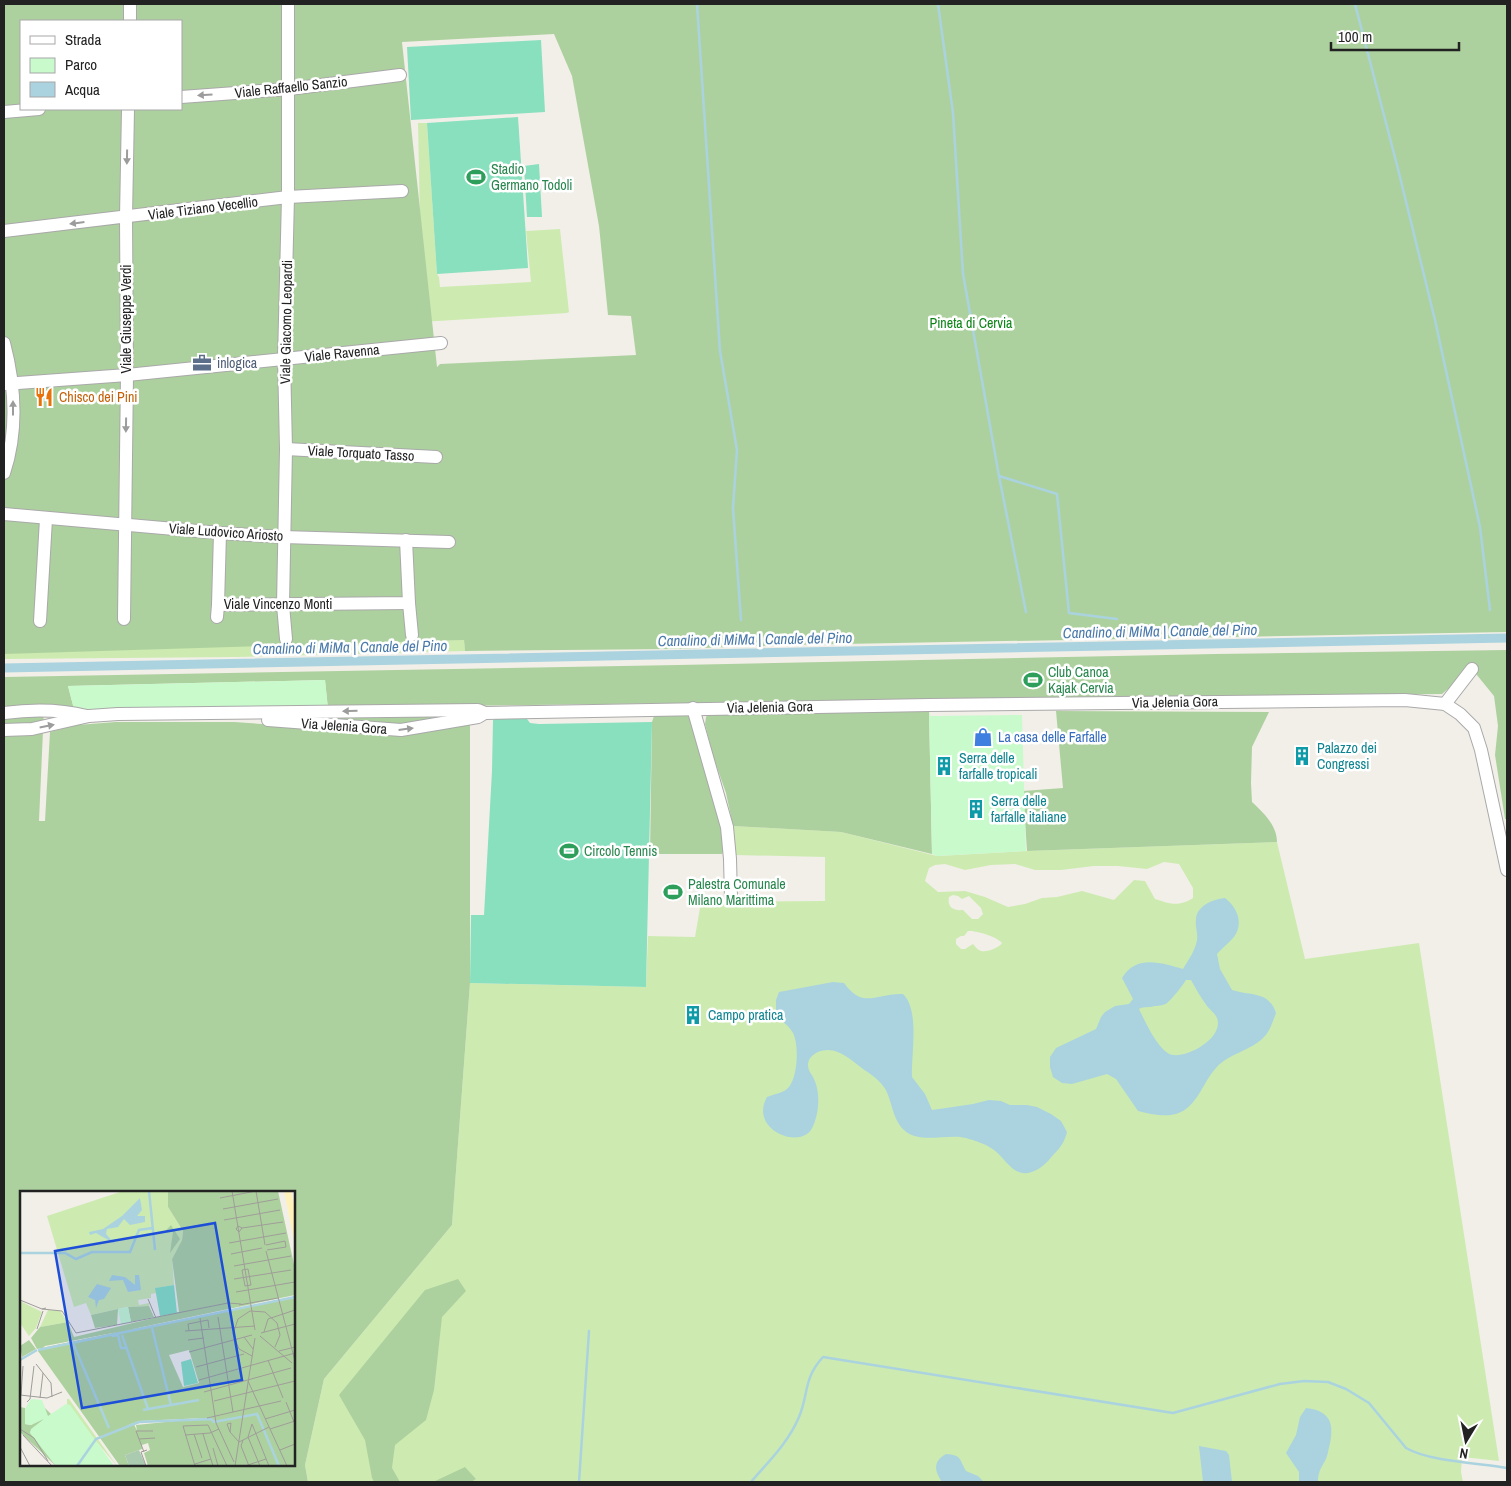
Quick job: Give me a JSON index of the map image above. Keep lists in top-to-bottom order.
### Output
{
  "streets": {
    "street": [
      "Viale Raffaello Sanzio",
      "Viale Tiziano Vecellio",
      "Viale Giuseppe Verdi",
      "Viale Giacomo Leopardi",
      "Viale Ravenna",
      "Viale Torquato Tasso",
      "Viale Ludovico Ariosto",
      "Viale Vincenzo Monti",
      "Via Jelenia Gora"
    ]
  },
  "crossings": [
    ["Viale Raffaello Sanzio", "Viale Giacomo Leopardi"],
    ["Viale Tiziano Vecellio", "Viale Giuseppe Verdi"],
    ["Viale Tiziano Vecellio", "Viale Giacomo Leopardi"],
    ["Viale Giuseppe Verdi", "Viale Ravenna"],
    ["Viale Giuseppe Verdi", "Viale Ludovico Ariosto"],
    ["Viale Giacomo Leopardi", "Viale Ravenna"],
    ["Viale Giacomo Leopardi", "Viale Torquato Tasso"],
    ["Viale Giacomo Leopardi", "Viale Ludovico Ariosto"],
    ["Viale Giacomo Leopardi", "Viale Vincenzo Monti"],
    ["Viale Ludovico Ariosto", "Viale Vincenzo Monti"]
  ],
  "one_way": ["Viale Raffaello Sanzio", "Viale Giuseppe Verdi"],
  "water": ["Canalino di MiMa | Canale del Pino"],
  "parks": ["Pineta di Cervia"],
  "places": {
    "sports": [
      "Stadio Germano Todoli",
      "Club Canoa Kajak Cervia",
      "Circolo Tennis",
      "Palestra Comunale Milano Marittima"
    ],
    "office": ["inlogica"],
    "restaurant": ["Chisco dei Pini"],
    "shop": ["La casa delle Farfalle"],
    "building": [
      "Palazzo dei Congressi",
      "Serra delle farfalle tropicali",
      "Serra delle farfalle italiane",
      "Campo pratica"
    ]
  },
  "legend": ["Strada", "Parco", "Acqua"],
  "scale_bar": "100 m",
  "north": "bottom"
}
